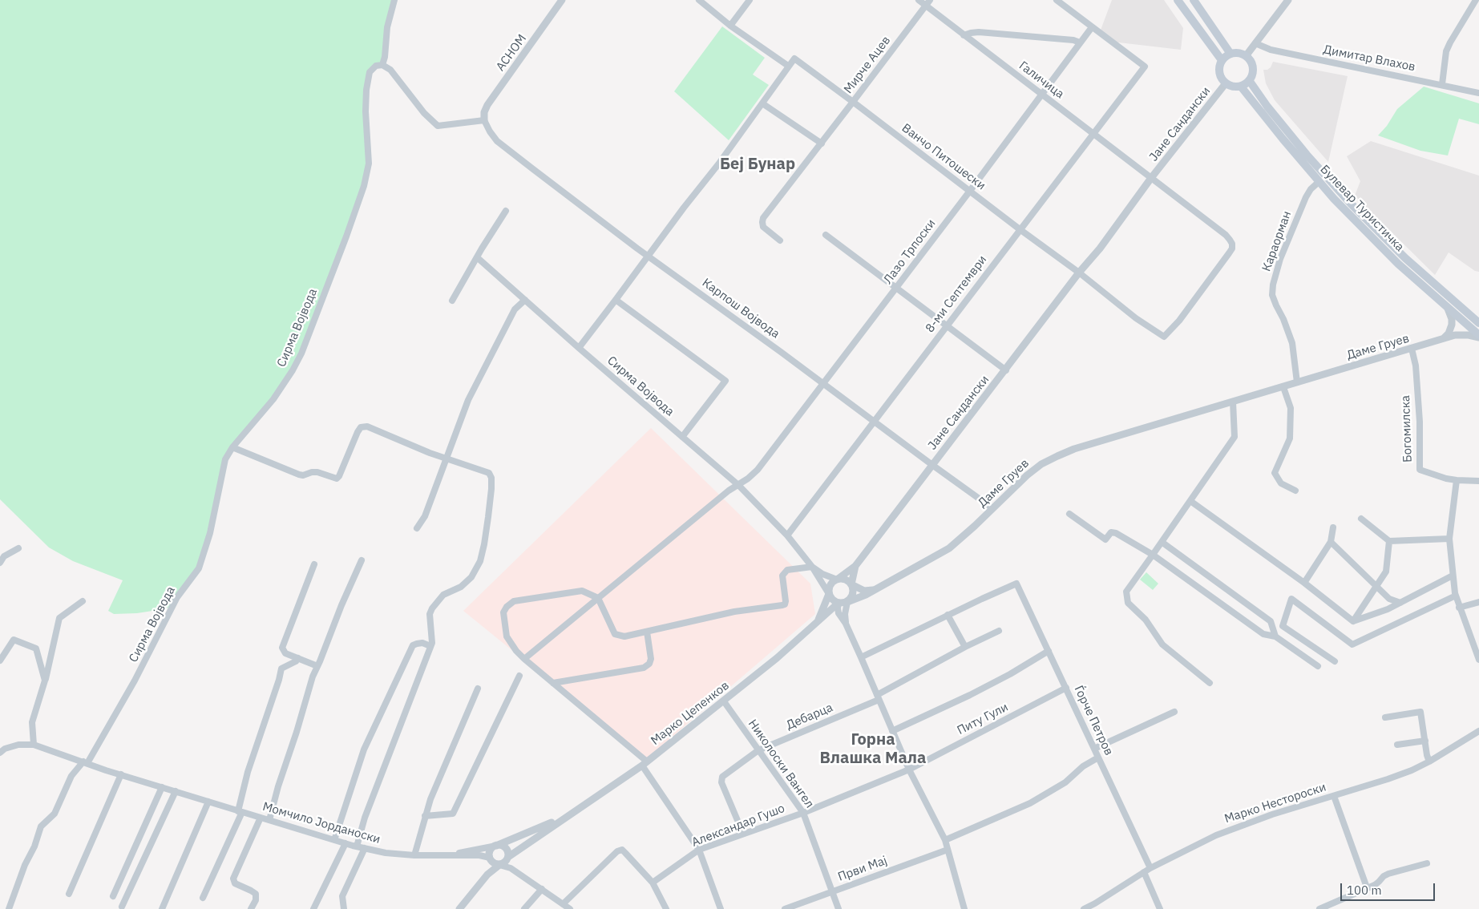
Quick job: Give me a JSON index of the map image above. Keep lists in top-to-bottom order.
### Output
{
  "streets": {
    "main road": ["Булевар Туристичка"],
    "street": [
      "АСНОМ",
      "Димитар Влахов",
      "Мирче Ацев",
      "Галичица",
      "Јане Сандански",
      "Ванчо Питошески",
      "Караорман",
      "Лазо Трпоски",
      "8-ми Септември",
      "Карпош Војвода",
      "Сирма Војвода",
      "Даме Груев",
      "Богомилска",
      "Марко Цепенков",
      "Дебарца",
      "Питу Гули",
      "Ѓорче Петров",
      "Николоски Вангел",
      "Марко Нестороски",
      "Момчило Јорданоски",
      "Александар Гушо",
      "Први Мај"
    ]
  },
  "crossings": [
    ["АСНОМ", "Карпош Војвода"],
    ["Мирче Ацев", "Галичица"],
    ["Мирче Ацев", "Ванчо Питошески"],
    ["Галичица", "Јане Сандански"],
    ["Галичица", "Лазо Трпоски"],
    ["Галичица", "8-ми Септември"],
    ["Јане Сандански", "Ванчо Питошески"],
    ["Јане Сандански", "Булевар Туристичка"],
    ["Јане Сандански", "Карпош Војвода"],
    ["Јане Сандански", "Даме Груев"],
    ["Ванчо Питошески", "Лазо Трпоски"],
    ["Ванчо Питошески", "8-ми Септември"],
    ["Булевар Туристичка", "Караорман"],
    ["Булевар Туристичка", "Даме Груев"],
    ["Караорман", "Даме Груев"],
    ["Лазо Трпоски", "8-ми Септември"],
    ["Лазо Трпоски", "Карпош Војвода"],
    ["Лазо Трпоски", "Сирма Војвода"],
    ["8-ми Септември", "Карпош Војвода"],
    ["8-ми Септември", "Сирма Војвода"],
    ["Карпош Војвода", "Даме Груев"],
    ["Сирма Војвода", "Момчило Јорданоски"],
    ["Даме Груев", "Богомилска"],
    ["Марко Цепенков", "Николоски Вангел"],
    ["Дебарца", "Николоски Вангел"],
    ["Дебарца", "Александар Гушо"],
    ["Питу Гули", "Ѓорче Петров"],
    ["Питу Гули", "Александар Гушо"],
    ["Ѓорче Петров", "Марко Нестороски"],
    ["Николоски Вангел", "Александар Гушо"],
    ["Николоски Вангел", "Први Мај"]
  ],
  "districts": ["Беј Бунар", "Горна Влашка Мала"],
  "scale_bar": "100 m"
}
